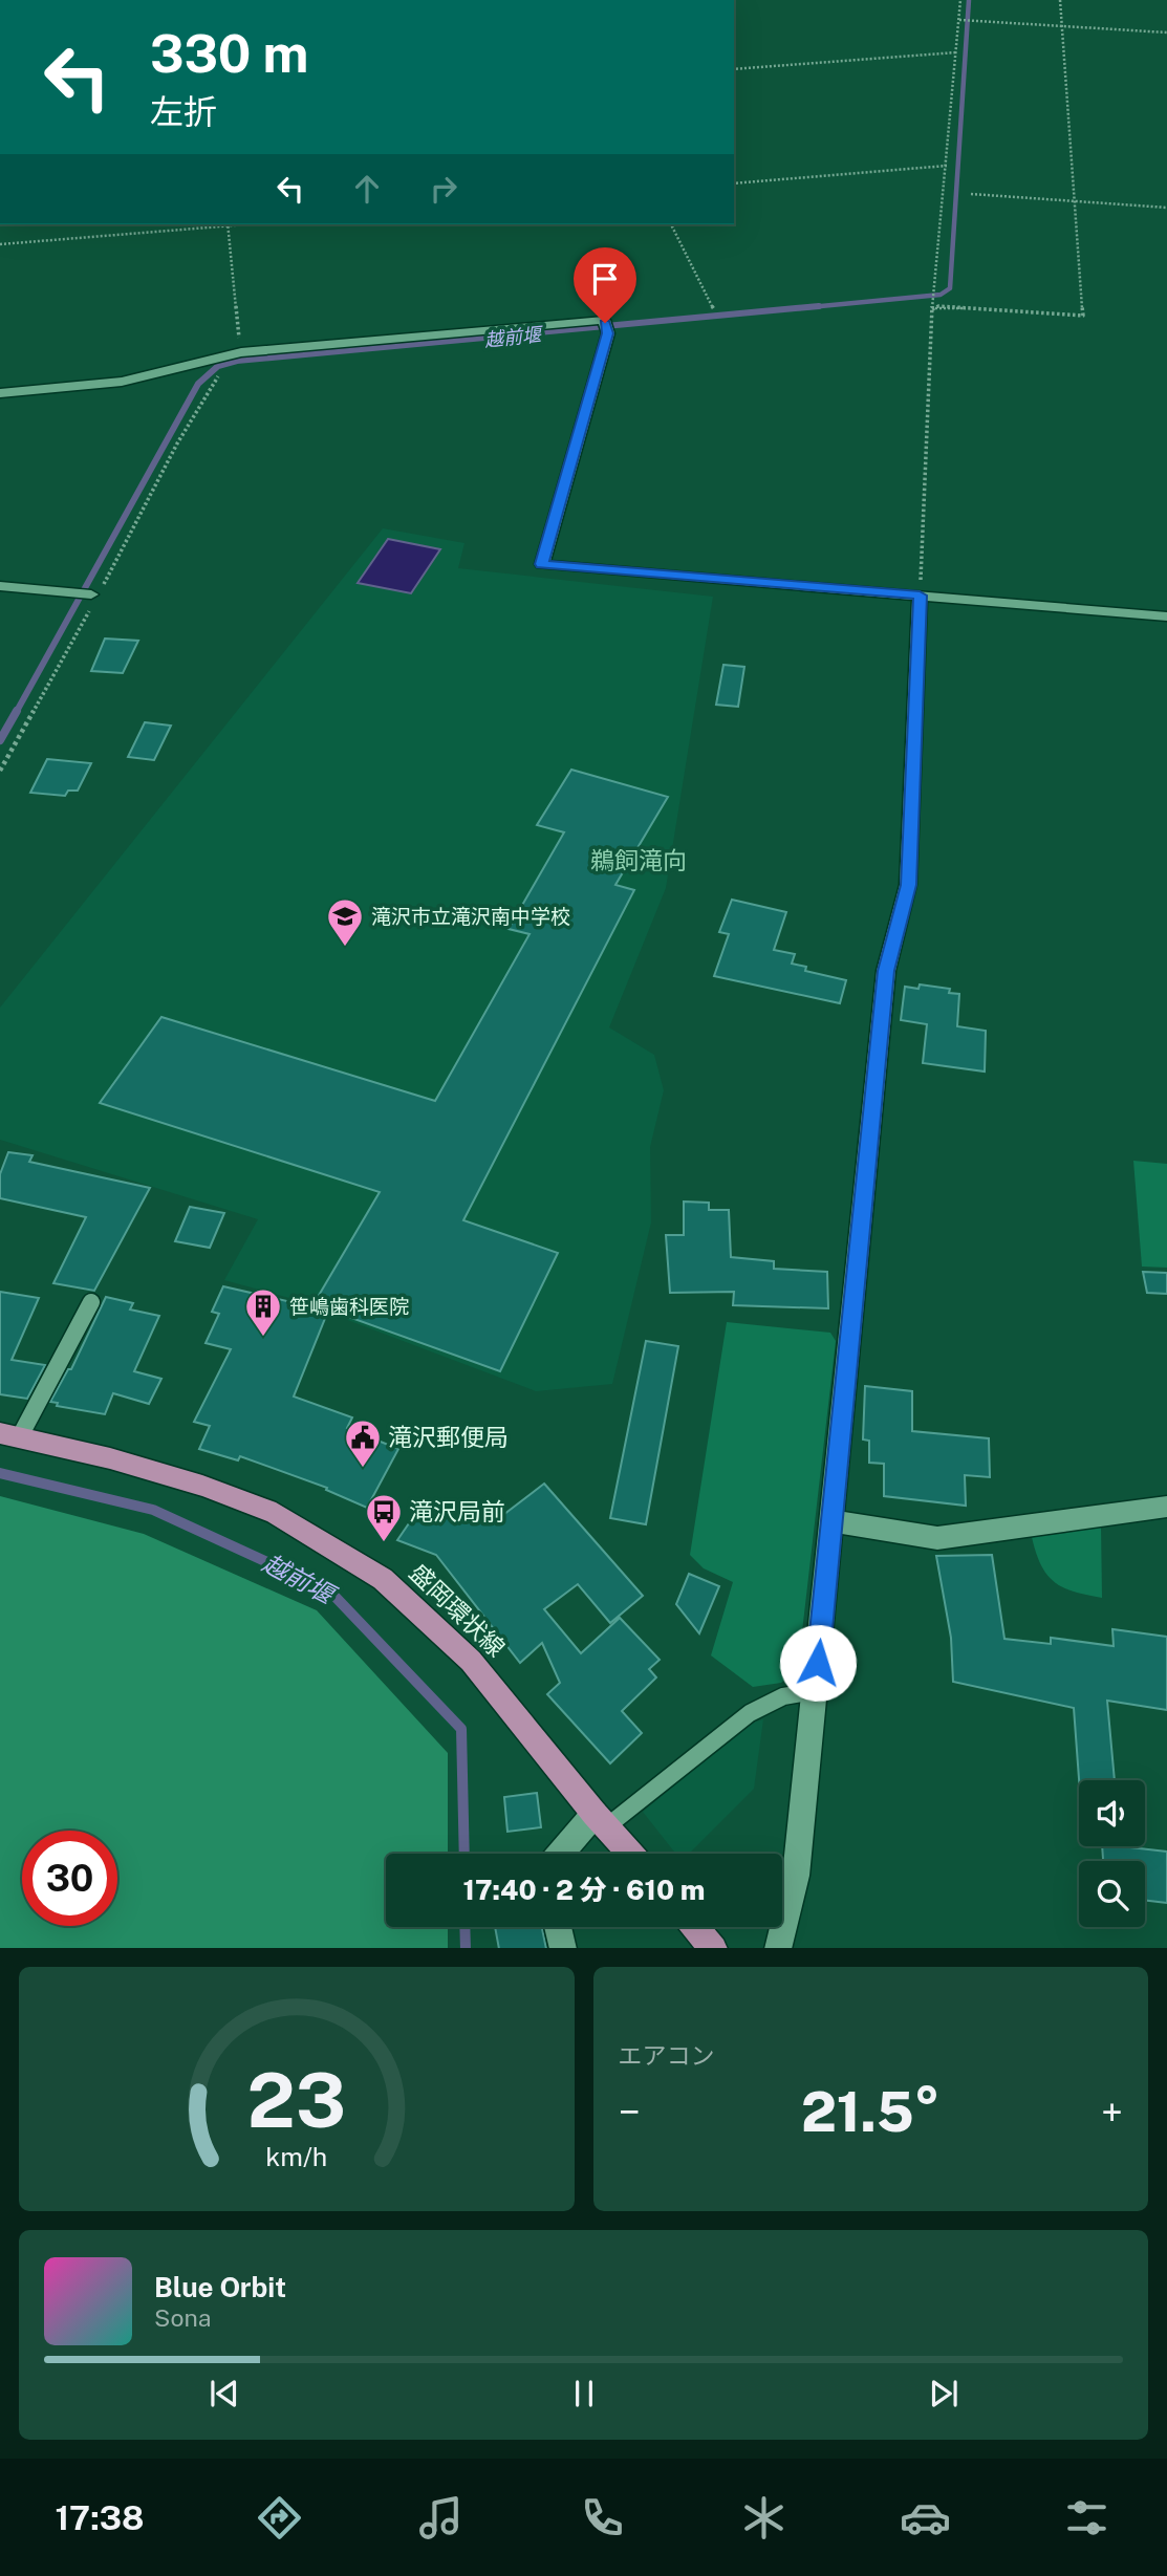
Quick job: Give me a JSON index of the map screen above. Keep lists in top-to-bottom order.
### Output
{
  "streets": {
    "main road": ["盛岡環状線"]
  },
  "districts": ["鵜飼滝向"],
  "water": ["越前堰"],
  "places": {
    "school or university": ["滝沢市立滝沢南中学校"],
    "building": ["笹嶋歯科医院"],
    "public building": ["滝沢郵便局"],
    "bus stop": ["滝沢局前"]
  },
  "page": {
    "turn": ["330 m", "左折"],
    "limit": "30",
    "trip": "17:40 · 2 分 · 610 m",
    "tile": "エアコン",
    "heat": ["−", "21.5°", "+"],
    "song": ["Blue Orbit", "Sona"],
    "tabs": "17:38",
    "gauge": ["23", "km/h"]
  }
}
